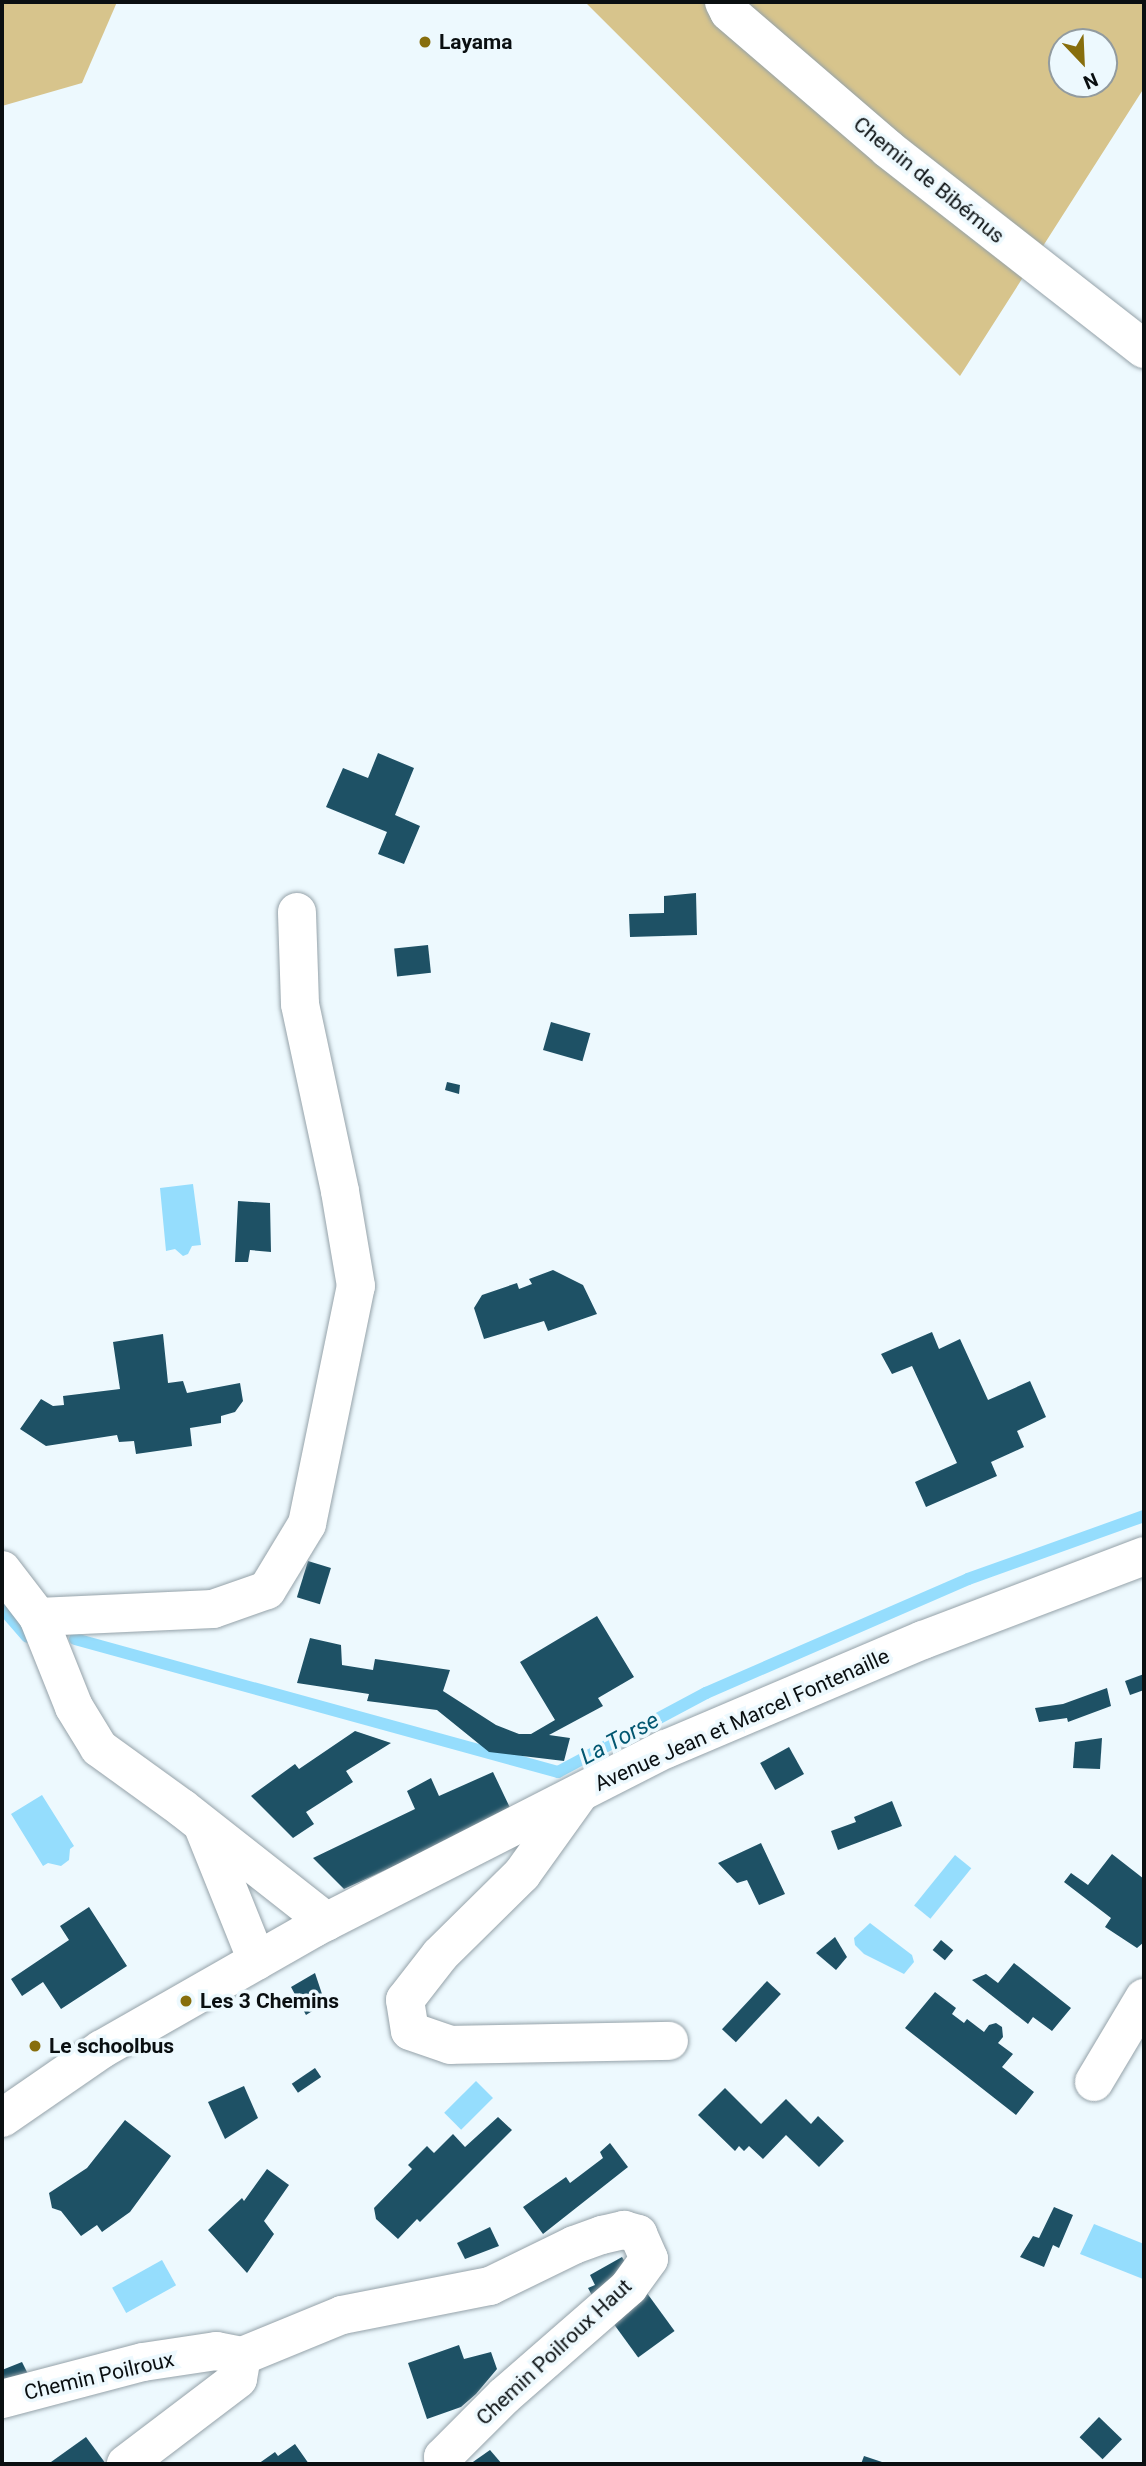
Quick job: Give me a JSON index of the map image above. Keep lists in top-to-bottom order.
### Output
{
  "streets": {
    "street": [
      "Chemin de Bibémus",
      "Avenue Jean et Marcel Fontenaille",
      "Chemin Poilroux Haut",
      "Chemin Poilroux"
    ]
  },
  "crossings": [
    ["Chemin Poilroux Haut", "Chemin Poilroux"]
  ],
  "water": ["La Torse"],
  "places": ["Layama", "Les 3 Chemins", "Le schoolbus"],
  "north": "bottom right"
}
